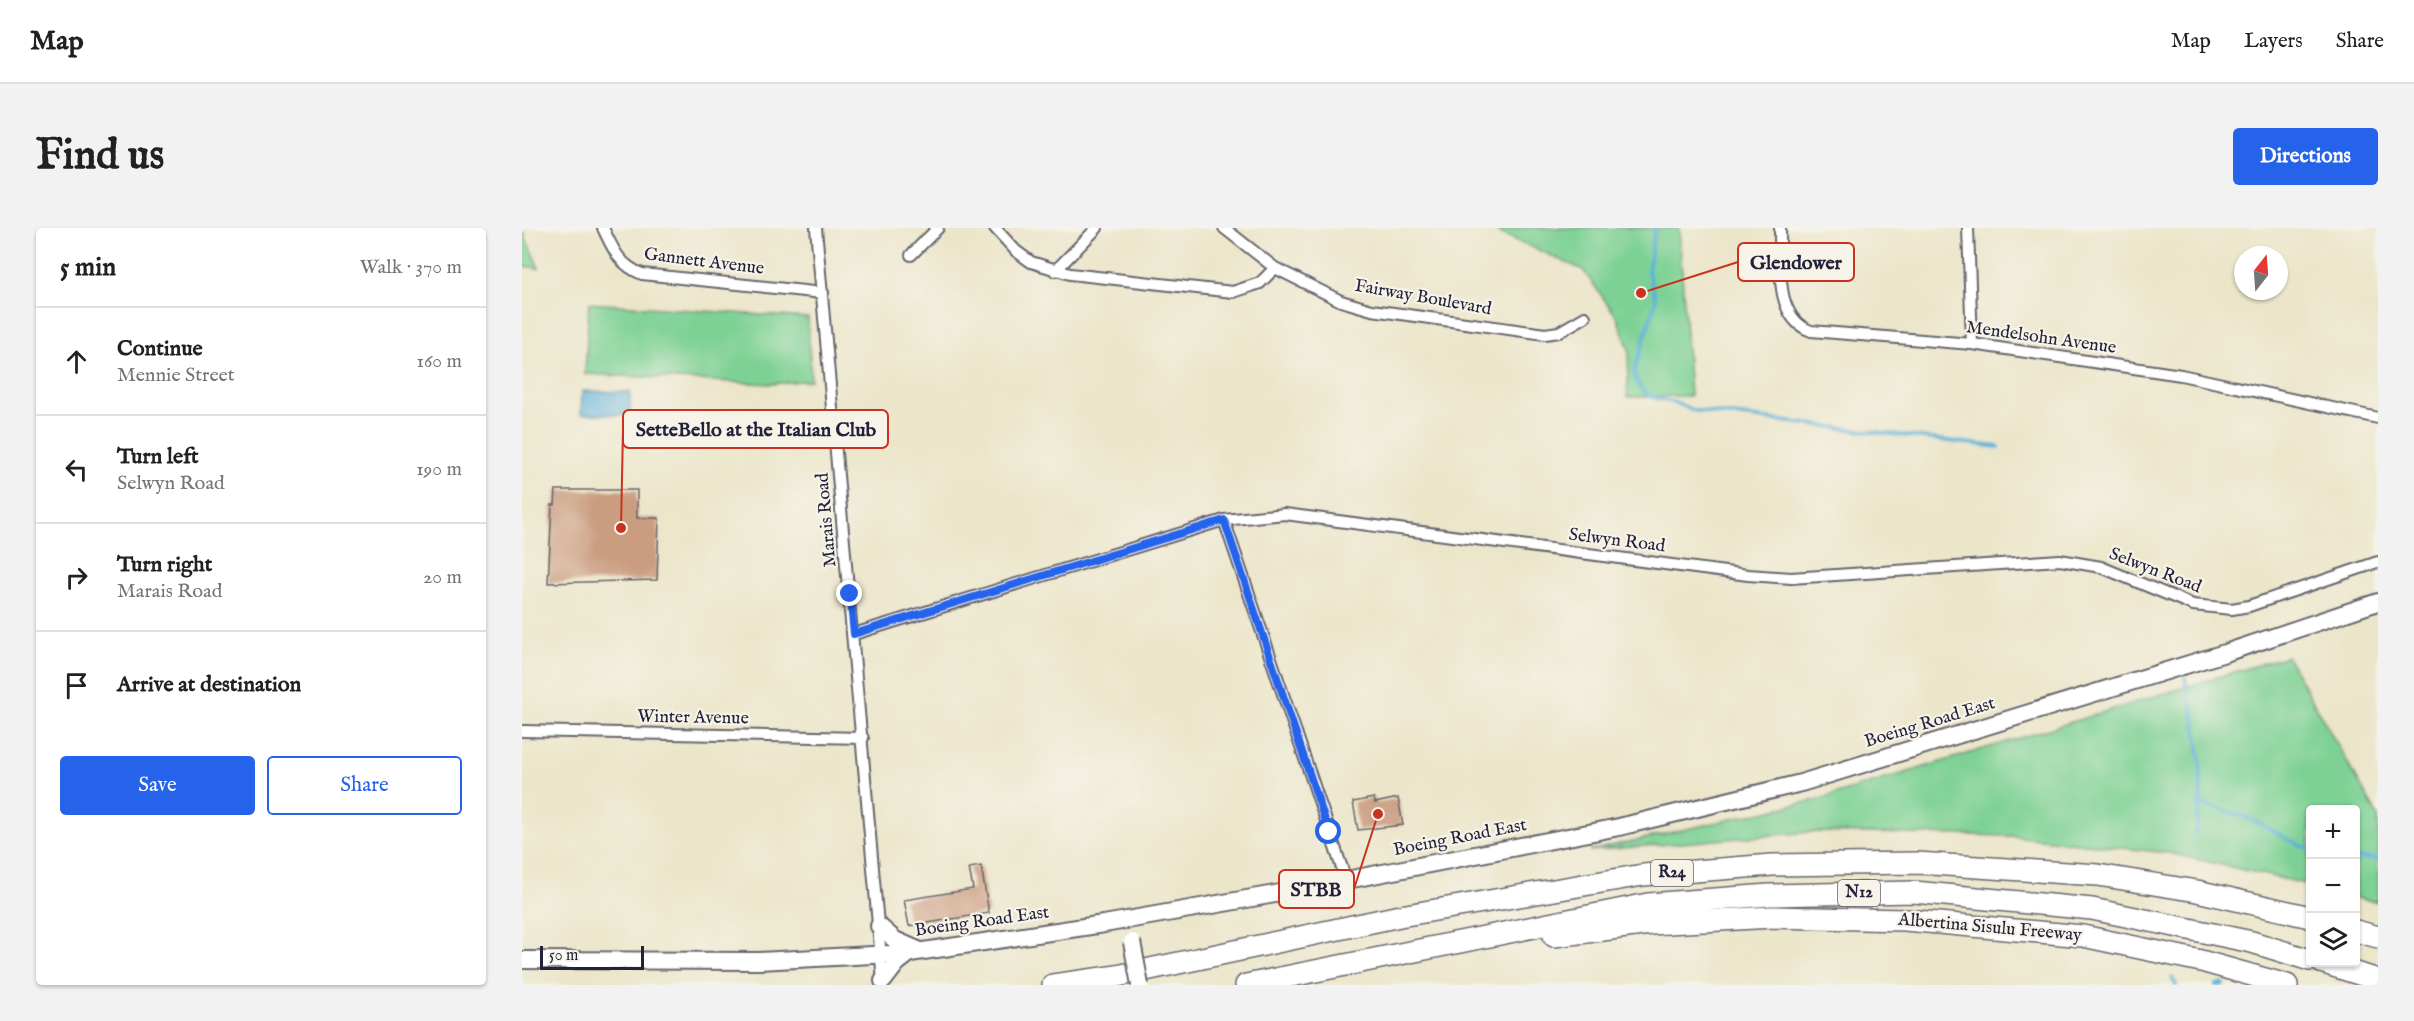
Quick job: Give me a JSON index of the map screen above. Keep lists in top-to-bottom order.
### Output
{
  "streets": {
    "highway": ["R24", "N12", "Albertina Sisulu Freeway"],
    "main road": ["Boeing Road East"],
    "street": [
      "Gannett Avenue",
      "Fairway Boulevard",
      "Mendelsohn Avenue",
      "Marais Road",
      "Selwyn Road",
      "Winter Avenue"
    ]
  },
  "crossings": [
    ["Gannett Avenue", "Marais Road"],
    ["Marais Road", "Selwyn Road"],
    ["Marais Road", "Winter Avenue"],
    ["Marais Road", "Boeing Road East"],
    ["N12", "Albertina Sisulu Freeway"]
  ],
  "places": ["Glendower", "SetteBello at the Italian Club", "STBB"],
  "scale_bar": "50 m",
  "north": "top",
  "page": {
    "header": "Map",
    "nav": ["Map", "Layers", "Share"],
    "buttons": [
      "Directions",
      ["Save", "Share"]
    ],
    "title": "Find us",
    "heading": ["5 min", "Walk · 370 m"],
    "list": [
      ["Continue", "Mennie Street", "160 m"],
      ["Turn left", "Selwyn Road", "190 m"],
      ["Turn right", "Marais Road", "20 m"],
      "Arrive at destination"
    ],
    "map_buttons": ["+", "−"],
    "scale": "50 m"
  }
}
